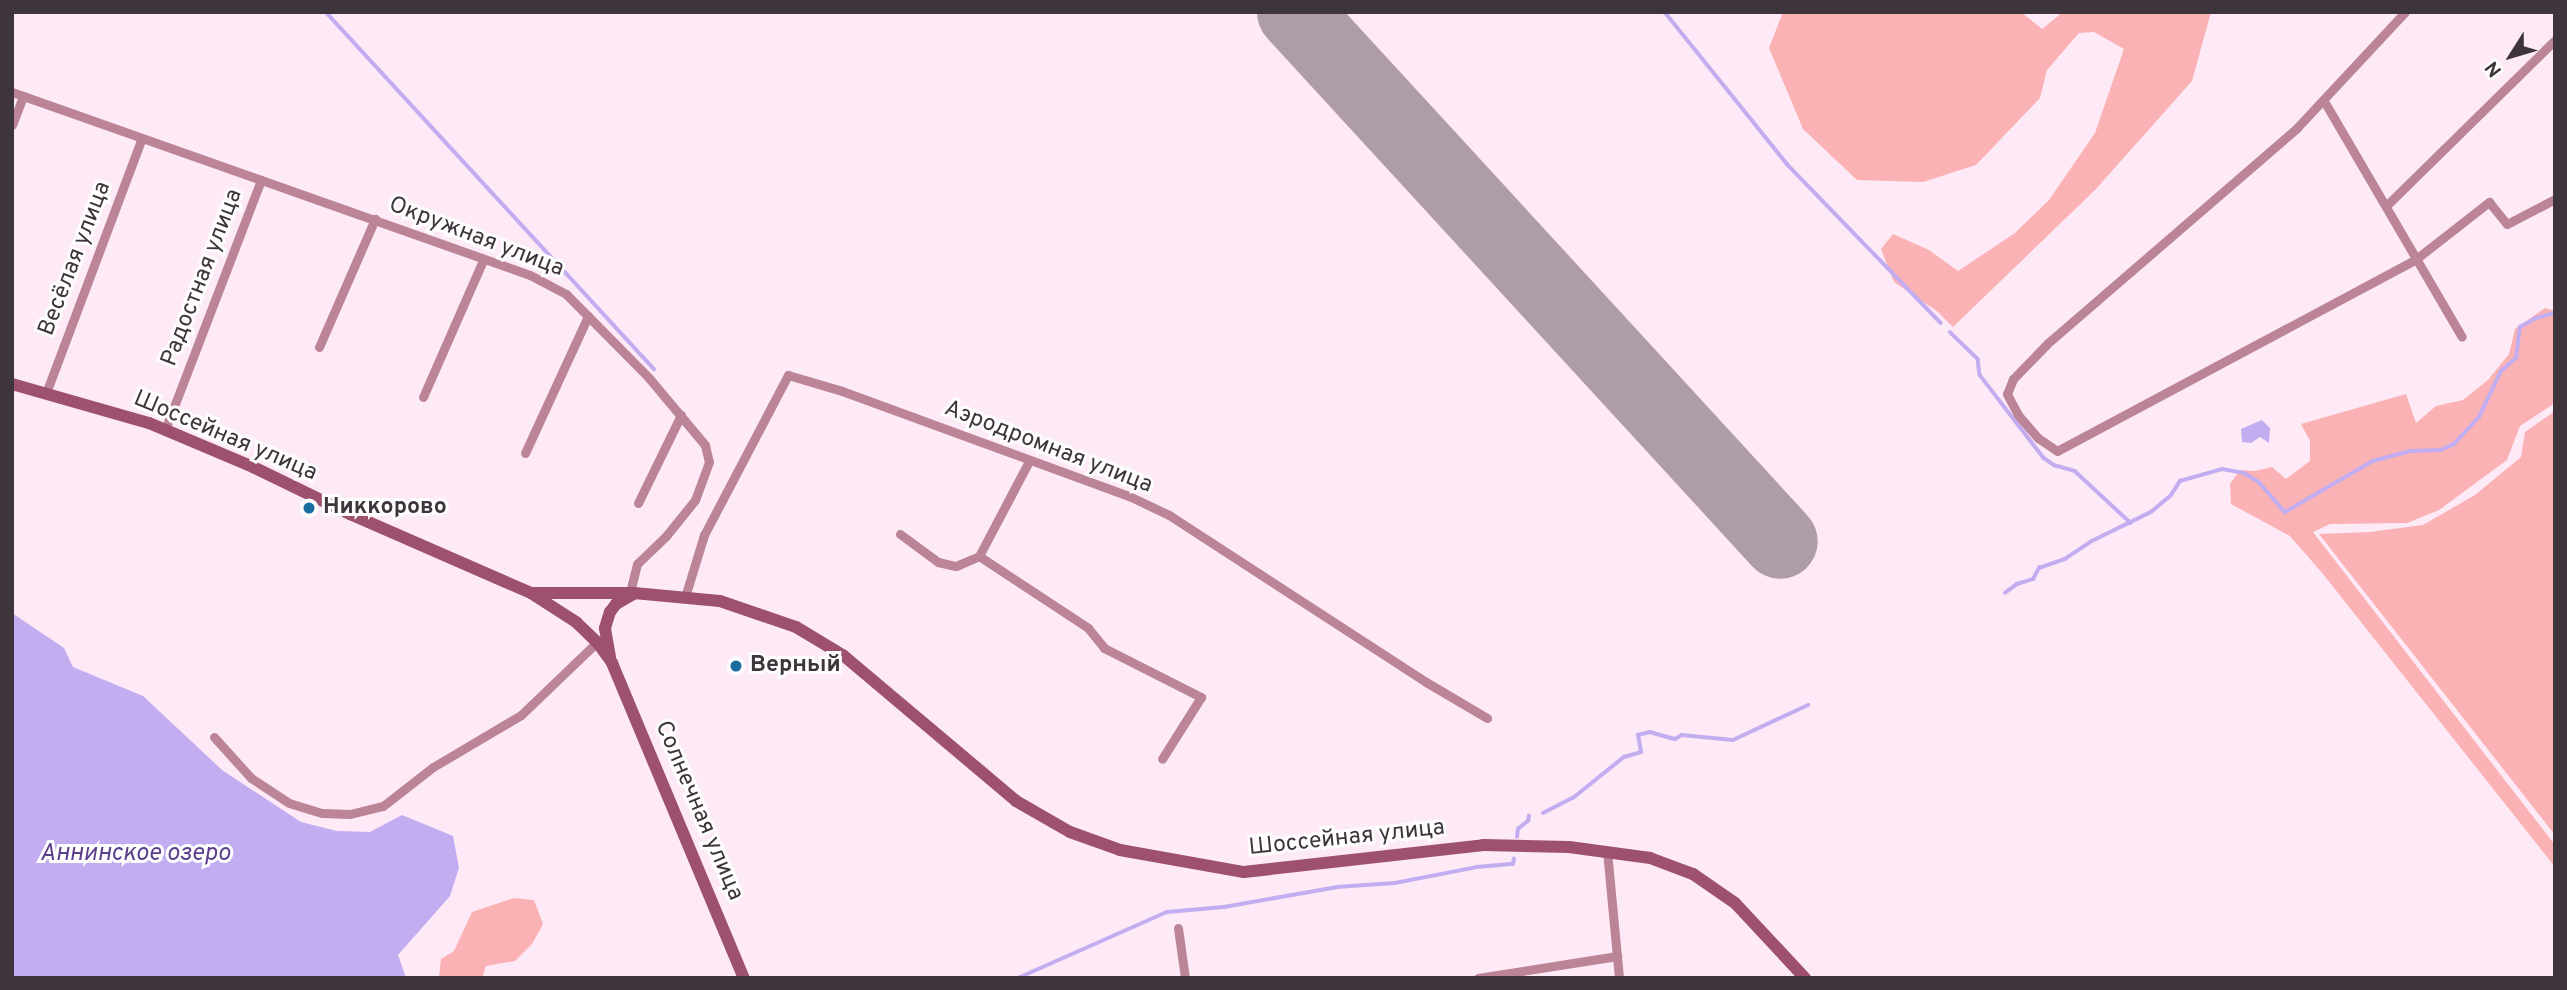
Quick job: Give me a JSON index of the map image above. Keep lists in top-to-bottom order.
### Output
{
  "streets": {
    "main road": ["Шоссейная улица", "Солнечная улица"],
    "street": [
      "Окружная улица",
      "Весёлая улица",
      "Радостная улица",
      "Аэродромная улица"
    ]
  },
  "crossings": [
    ["Окружная улица", "Весёлая улица"],
    ["Окружная улица", "Радостная улица"],
    ["Окружная улица", "Шоссейная улица"],
    ["Весёлая улица", "Шоссейная улица"],
    ["Радостная улица", "Шоссейная улица"],
    ["Шоссейная улица", "Аэродромная улица"],
    ["Шоссейная улица", "Солнечная улица"]
  ],
  "water": ["Аннинское озеро"],
  "places": ["Никкорово", "Верный"],
  "north": "bottom left"
}
